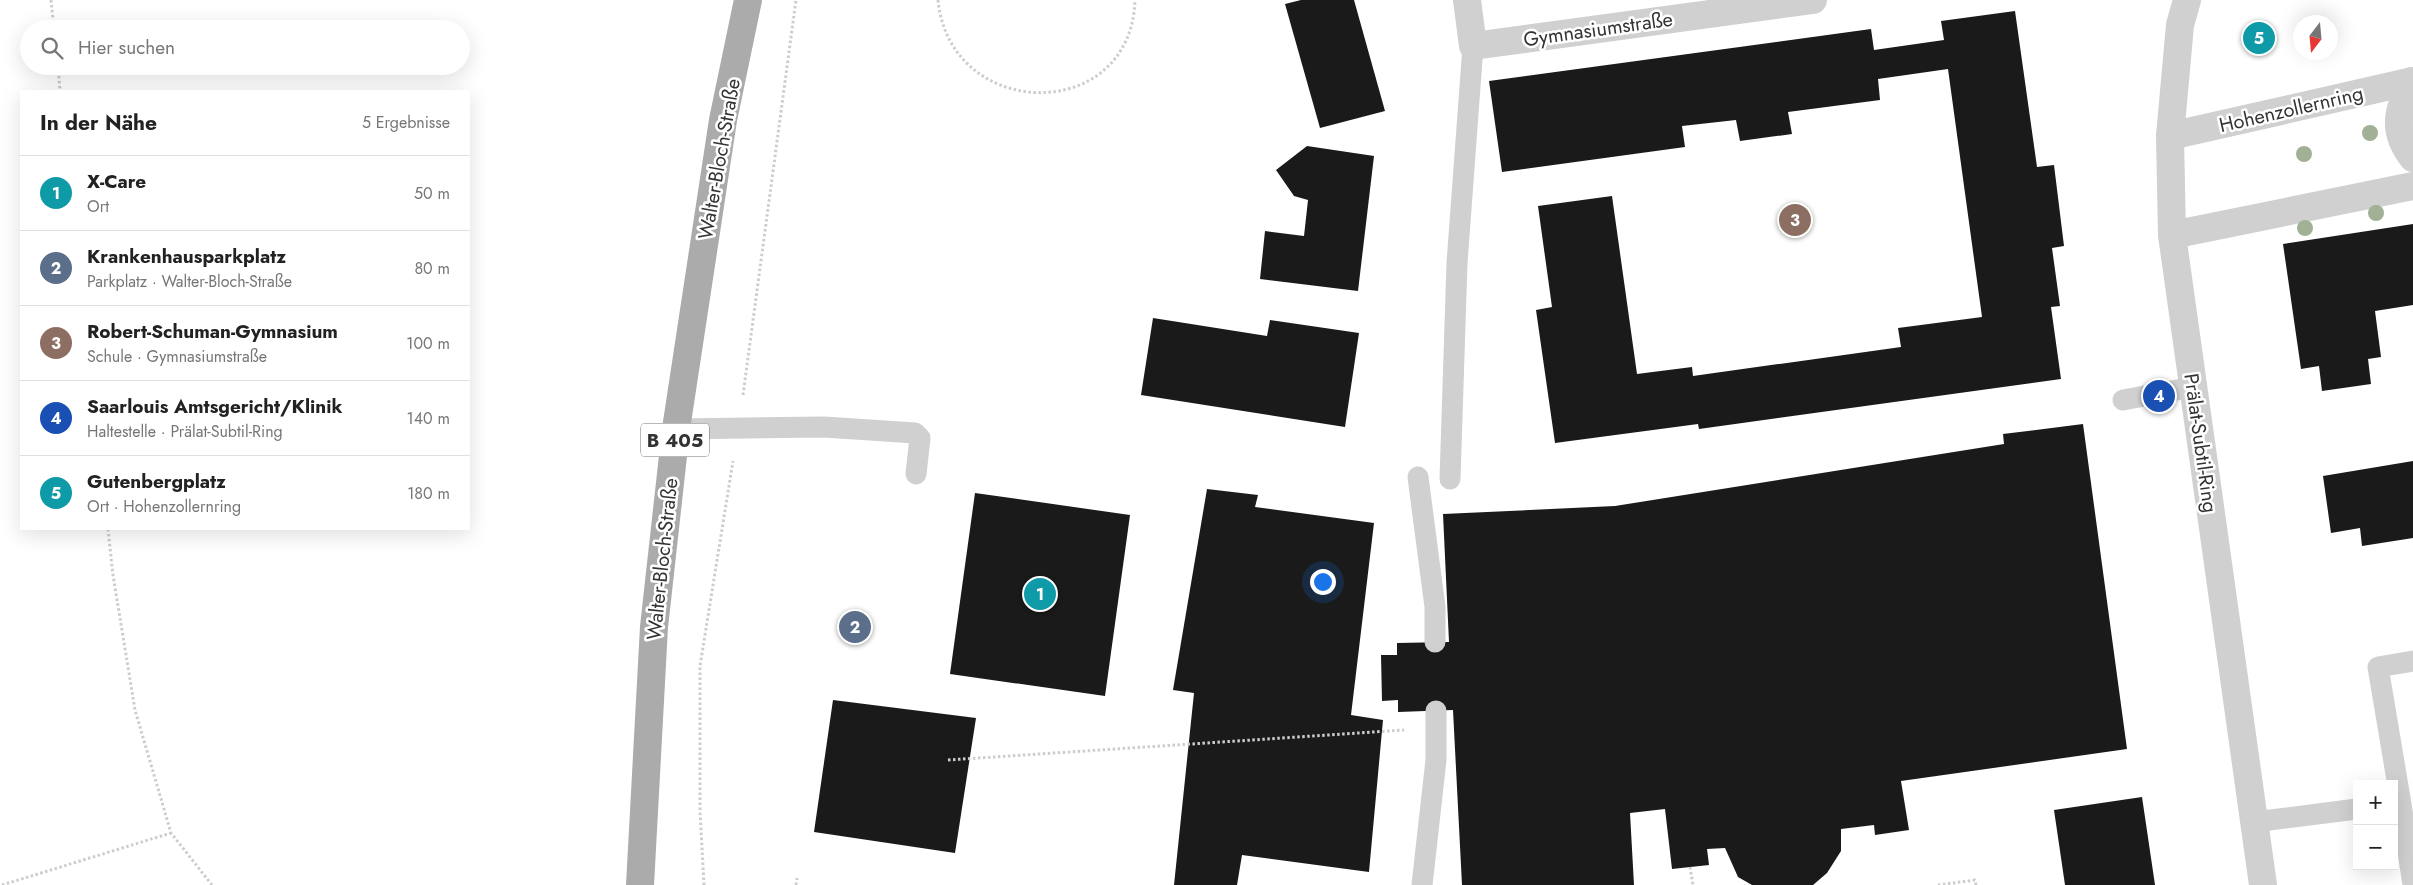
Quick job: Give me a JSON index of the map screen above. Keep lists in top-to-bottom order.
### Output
{
  "streets": {
    "main road": ["Walter-Bloch-Straße", "B 405"],
    "street": ["Gymnasiumstraße", "Hohenzollernring", "Prälat-Subtil-Ring"]
  },
  "crossings": [
    ["Hohenzollernring", "Prälat-Subtil-Ring"]
  ],
  "north": "bottom",
  "page": {
    "pins": [
      "5",
      "3",
      "4",
      "1",
      "2"
    ],
    "search": "Hier suchen",
    "heading": ["In der Nähe", "5 Ergebnisse"],
    "list": [
      {
        "mark": "1",
        "name": "X-Care",
        "note": "Ort",
        "value": "50 m"
      },
      {
        "mark": "2",
        "name": "Krankenhausparkplatz",
        "note": "Parkplatz · Walter-Bloch-Straße",
        "value": "80 m"
      },
      {
        "mark": "3",
        "name": "Robert-Schuman-Gymnasium",
        "note": "Schule · Gymnasiumstraße",
        "value": "100 m"
      },
      {
        "mark": "4",
        "name": "Saarlouis Amtsgericht/Klinik",
        "note": "Haltestelle · Prälat-Subtil-Ring",
        "value": "140 m"
      },
      {
        "mark": "5",
        "name": "Gutenbergplatz",
        "note": "Ort · Hohenzollernring",
        "value": "180 m"
      }
    ],
    "map_buttons": ["+", "−"]
  }
}
